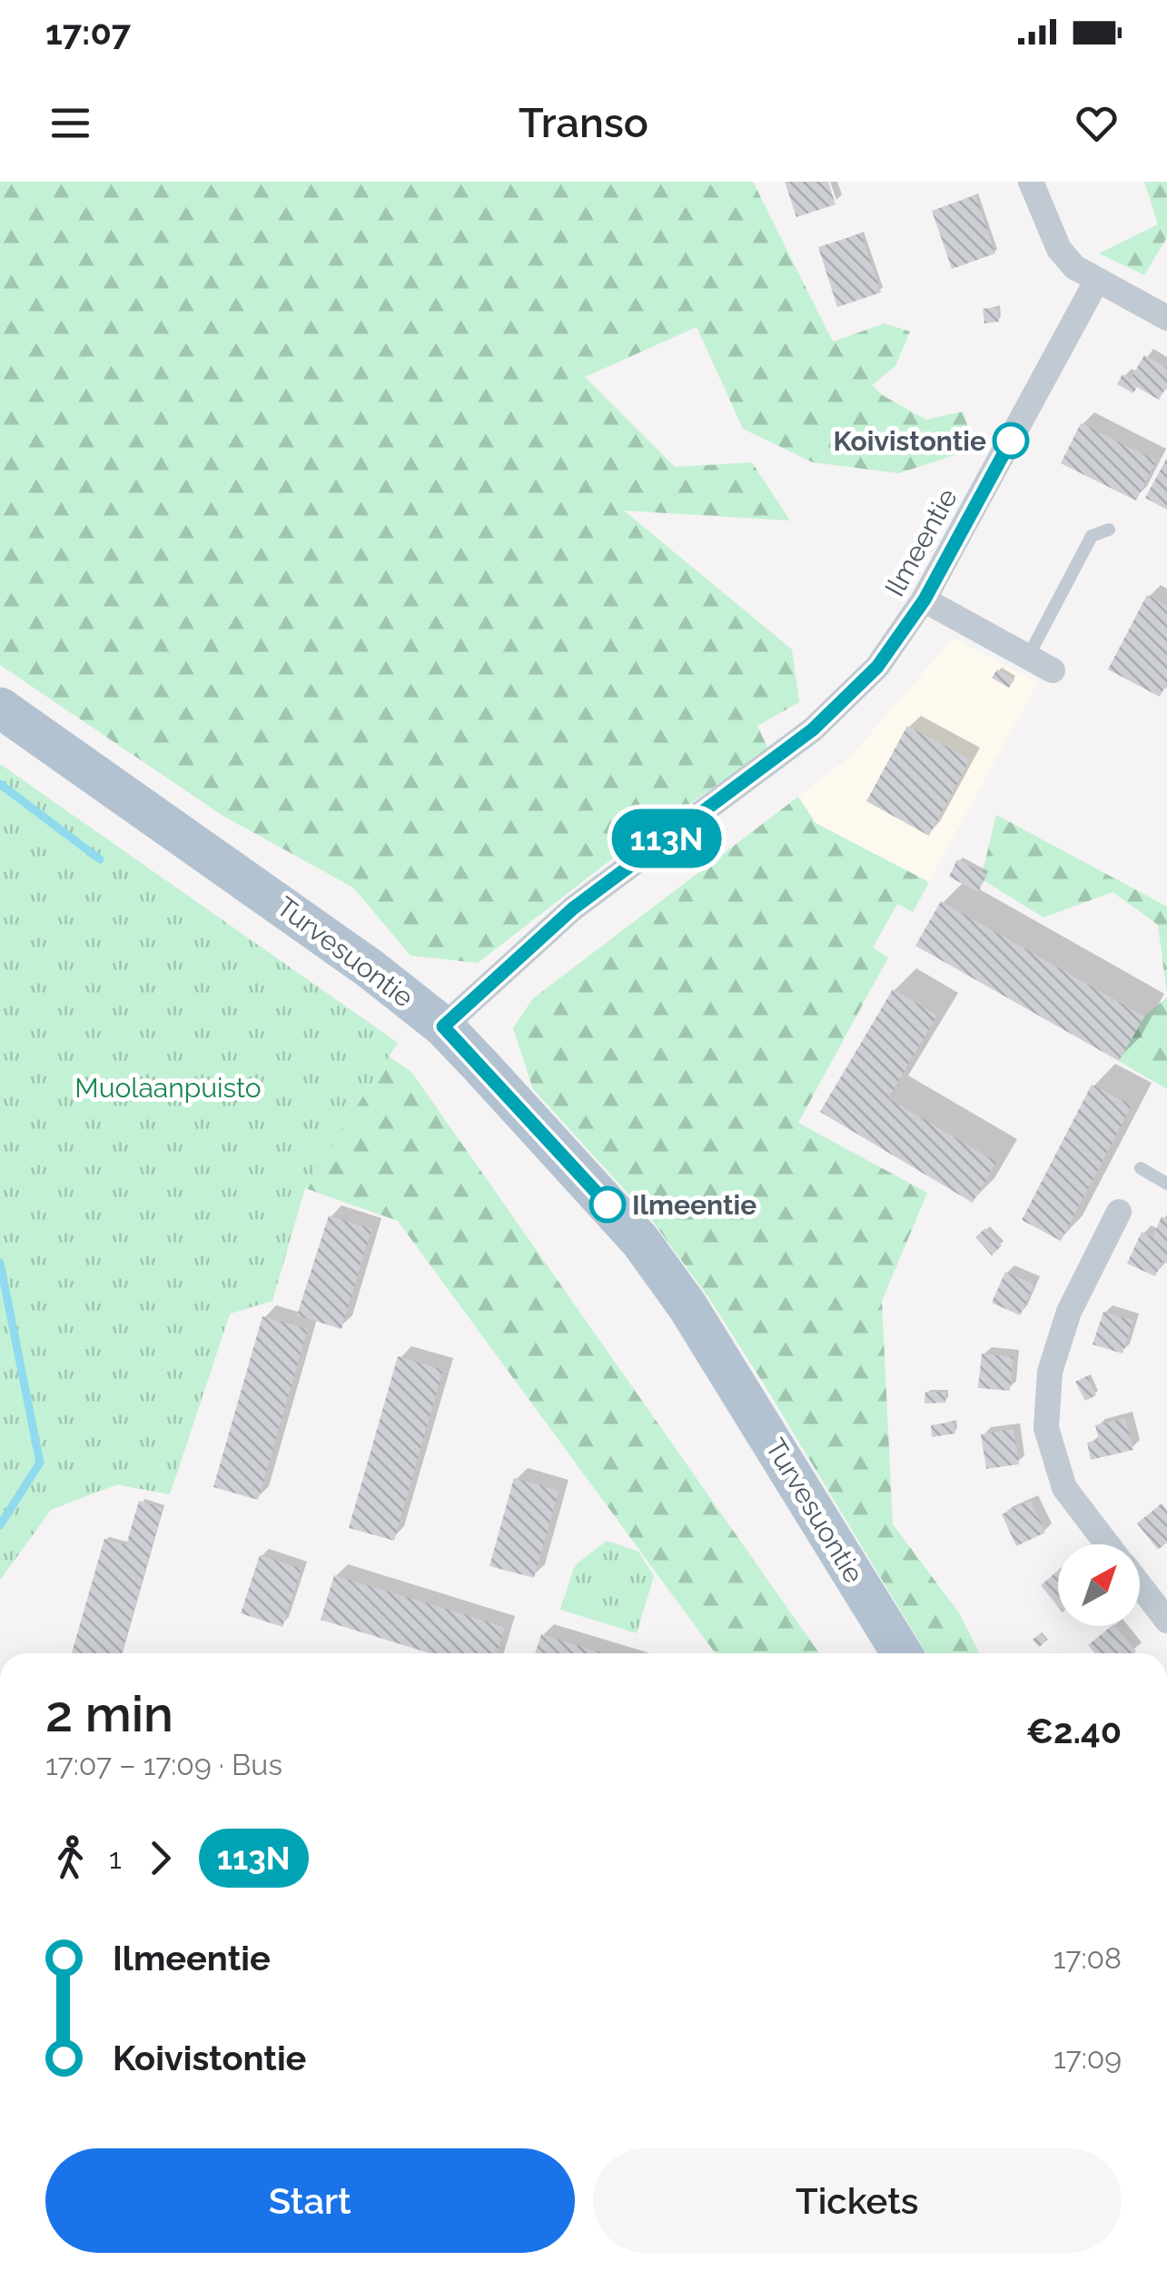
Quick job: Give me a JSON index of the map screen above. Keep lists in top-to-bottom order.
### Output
{
  "streets": {
    "main road": ["Turvesuontie"],
    "street": ["Ilmeentie"]
  },
  "crossings": [
    ["Ilmeentie", "Turvesuontie"]
  ],
  "parks": ["Muolaanpuisto"],
  "places": ["Koivistontie", "Ilmeentie"],
  "lines": ["bus line 113N"],
  "north": "top right",
  "page": {
    "status": "17:07",
    "header": "Transo",
    "on_map": "113N",
    "heading": ["2 min", "17:07 – 17:09 · Bus", "€2.40"],
    "legs": ["1", "113N"],
    "list": [
      {
        "name": "Ilmeentie",
        "value": "17:08"
      },
      {
        "name": "Koivistontie",
        "value": "17:09"
      }
    ],
    "buttons": ["Start", "Tickets"]
  }
}
